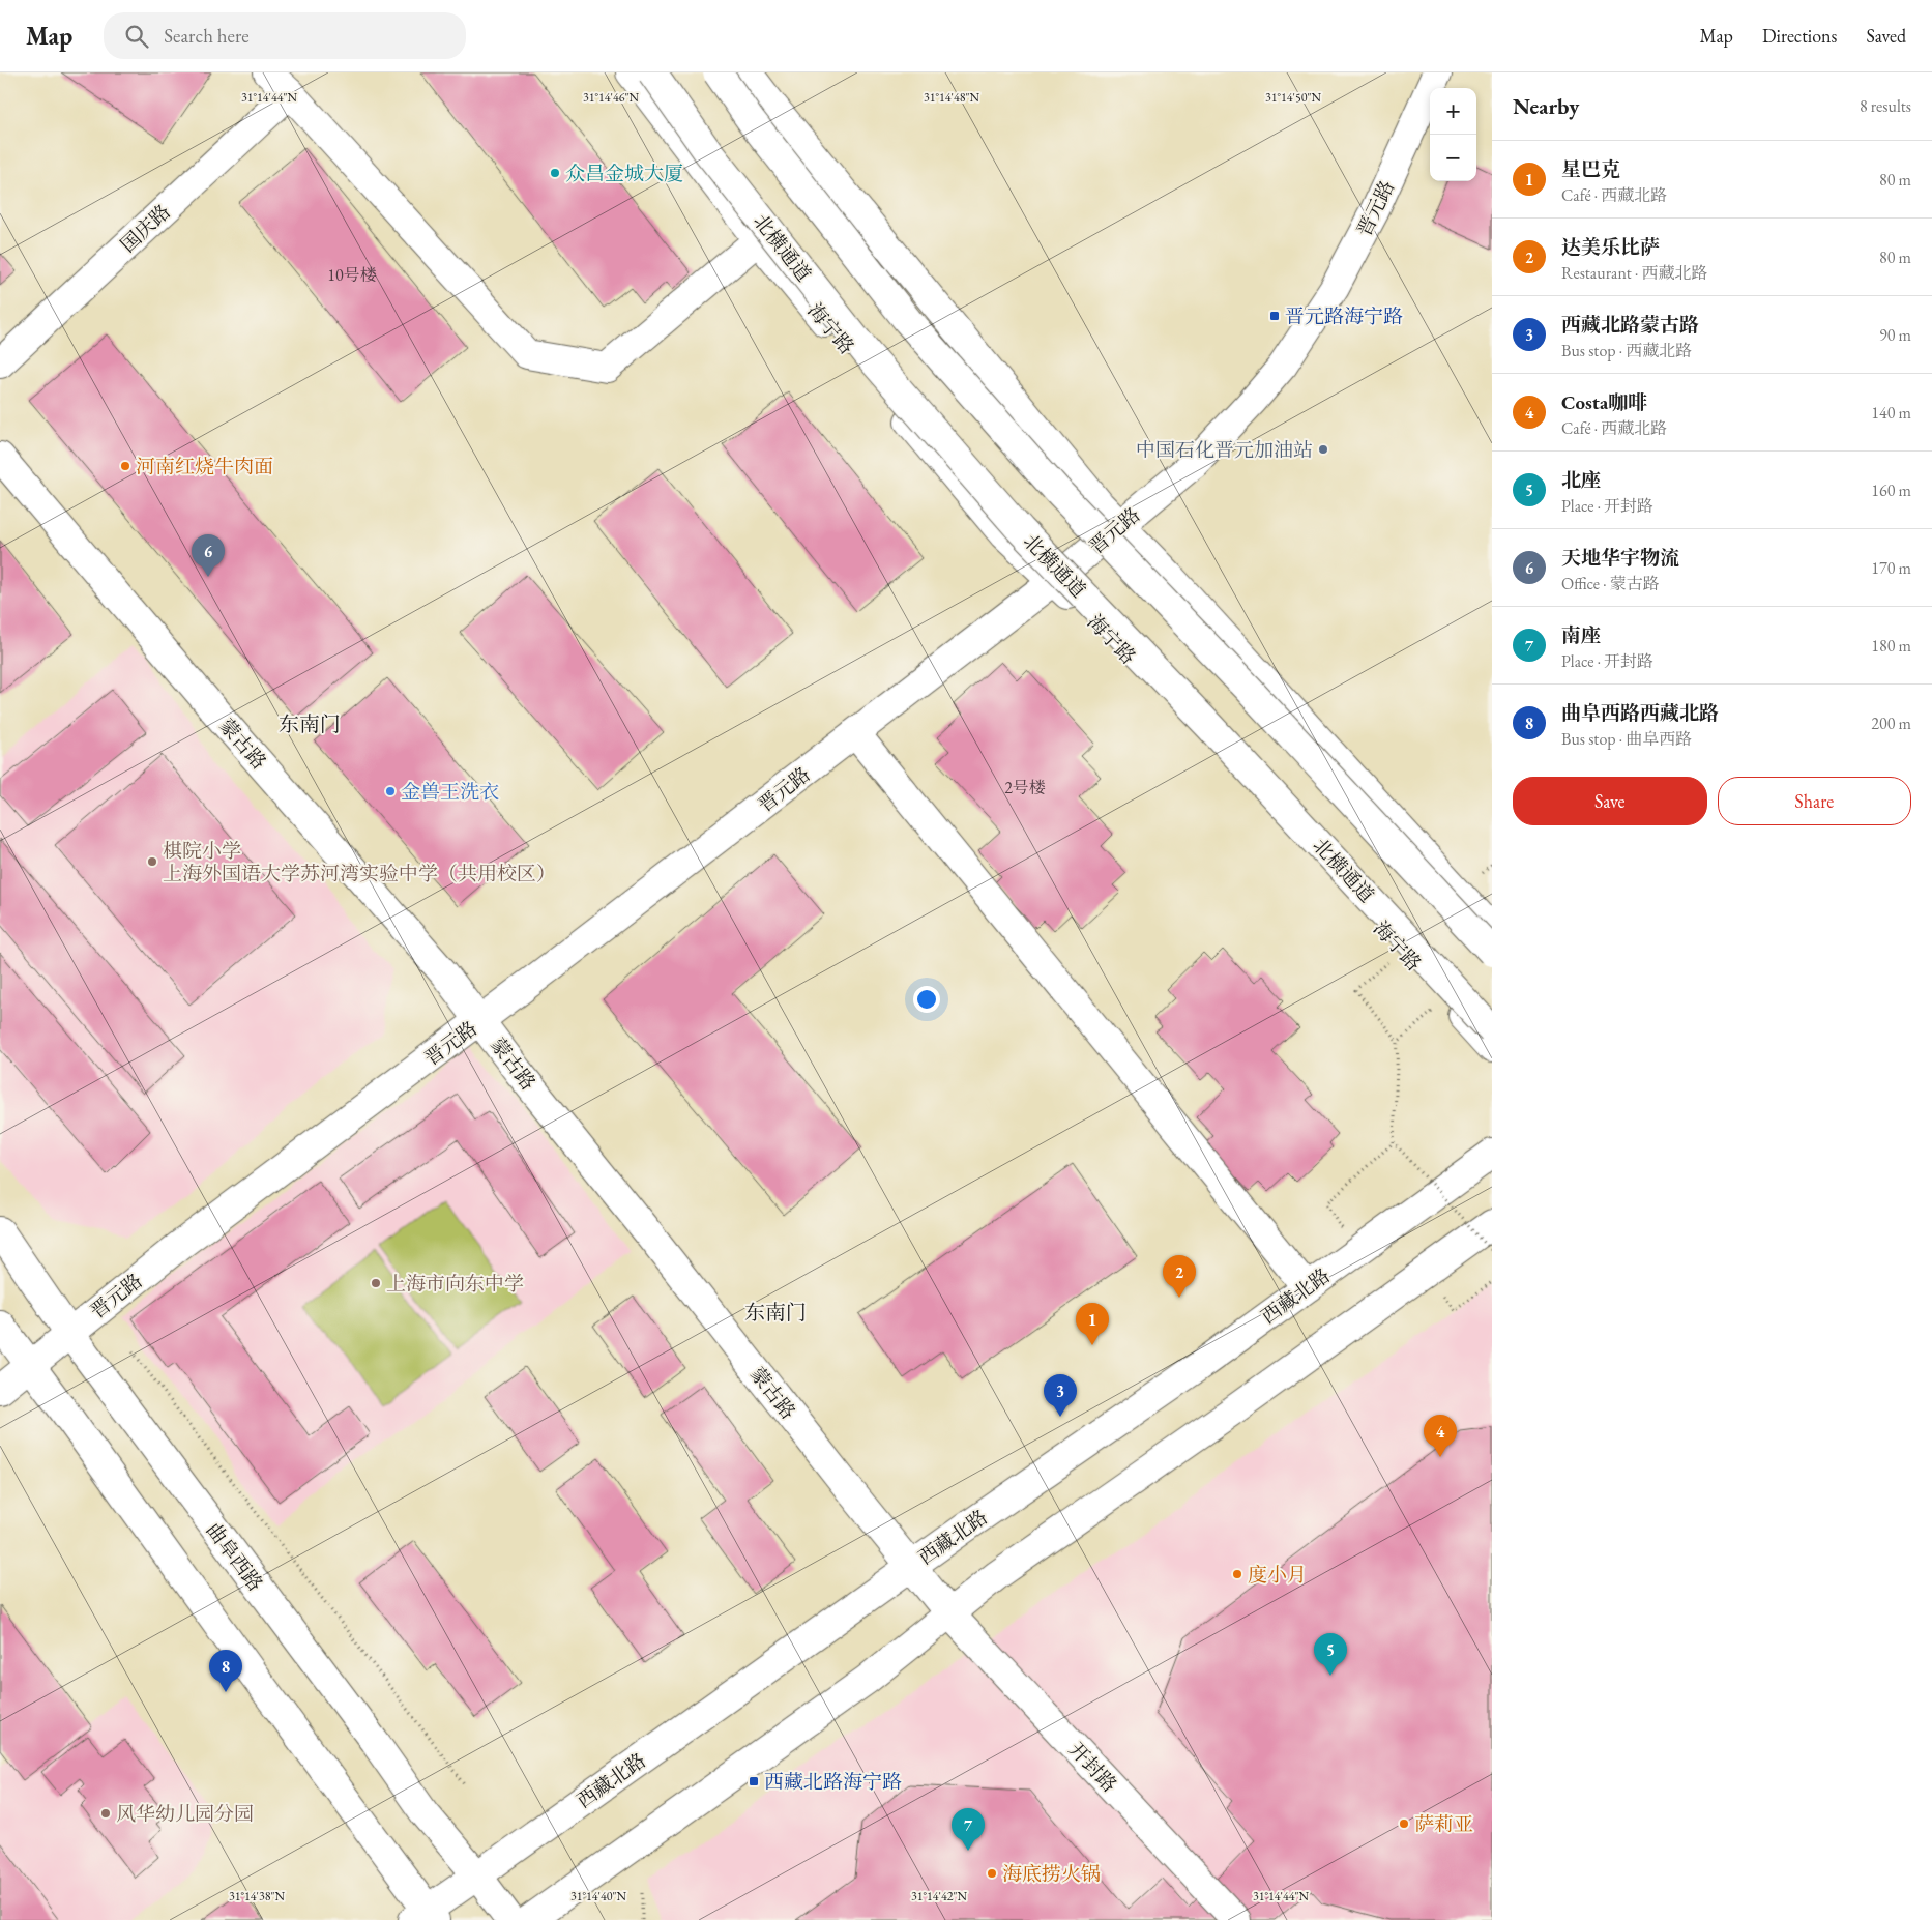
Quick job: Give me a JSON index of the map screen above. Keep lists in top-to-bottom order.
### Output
{
  "streets": {
    "main road": [
      "晋元路",
      "国庆路",
      "北横通道",
      "海宁路",
      "蒙古路",
      "西藏北路",
      "曲阜西路",
      "开封路"
    ]
  },
  "crossings": [
    ["晋元路", "海宁路"],
    ["晋元路", "蒙古路"],
    ["晋元路", "曲阜西路"],
    ["蒙古路", "西藏北路"],
    ["蒙古路", "开封路"],
    ["西藏北路", "曲阜西路"]
  ],
  "districts": ["东南门", "东南门"],
  "places": {
    "other": [
      "众昌金城大厦",
      "中国石化晋元加油站",
      "河南红烧牛肉面",
      "金兽王洗衣",
      "棋院小学 上海外国语大学苏河湾实验中学（共用校区）",
      "上海市向东中学",
      "度小月",
      "风华幼儿园分园",
      "萨莉亚",
      "海底捞火锅"
    ],
    "transit": ["晋元路海宁路", "西藏北路海宁路"]
  },
  "house_numbers": ["10号楼", "2号楼"],
  "page": {
    "header": "Map",
    "search": "Search here",
    "nav": ["Map", "Directions", "Saved"],
    "heading": ["Nearby", "8 results"],
    "map_buttons": ["+", "−"],
    "list": [
      {
        "mark": "1",
        "name": "星巴克",
        "note": "Café · 西藏北路",
        "value": "80 m"
      },
      {
        "mark": "2",
        "name": "达美乐比萨",
        "note": "Restaurant · 西藏北路",
        "value": "80 m"
      },
      {
        "mark": "3",
        "name": "西藏北路蒙古路",
        "note": "Bus stop · 西藏北路",
        "value": "90 m"
      },
      {
        "mark": "4",
        "name": "Costa咖啡",
        "note": "Café · 西藏北路",
        "value": "140 m"
      },
      {
        "mark": "5",
        "name": "北座",
        "note": "Place · 开封路",
        "value": "160 m"
      },
      {
        "mark": "6",
        "name": "天地华宇物流",
        "note": "Office · 蒙古路",
        "value": "170 m"
      },
      {
        "mark": "7",
        "name": "南座",
        "note": "Place · 开封路",
        "value": "180 m"
      },
      {
        "mark": "8",
        "name": "曲阜西路西藏北路",
        "note": "Bus stop · 曲阜西路",
        "value": "200 m"
      }
    ],
    "pins": [
      "6",
      "2",
      "1",
      "3",
      "4",
      "5",
      "8",
      "7"
    ],
    "buttons": ["Save", "Share"]
  },
  "coordinates": [
    "31°14'44\"N",
    "31°14'46\"N",
    "31°14'48\"N",
    "31°14'50\"N",
    "31°14'38\"N",
    "31°14'40\"N",
    "31°14'42\"N"
  ]
}
